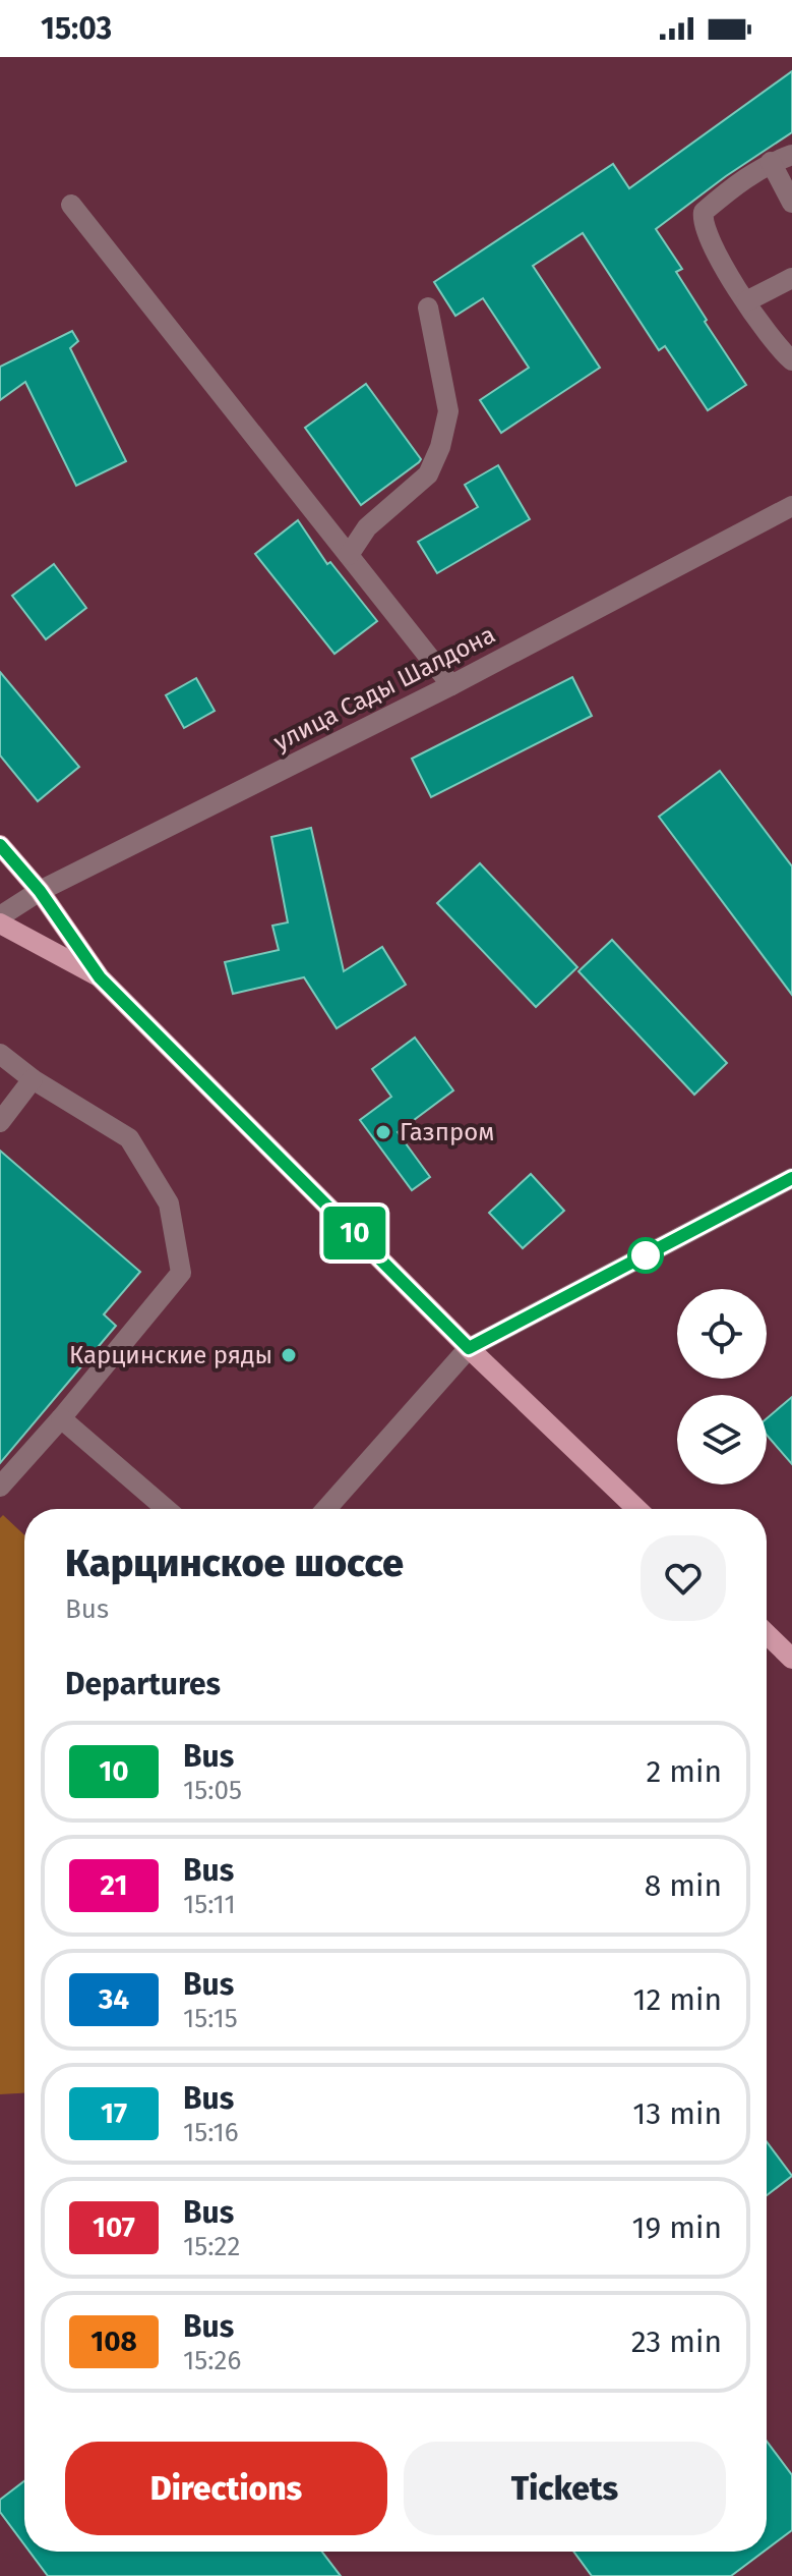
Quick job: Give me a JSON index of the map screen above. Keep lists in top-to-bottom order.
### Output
{
  "streets": {
    "street": ["улица Сады Шалдона"]
  },
  "places": ["Газпром", "Карцинские ряды"],
  "lines": ["bus line 10"],
  "page": {
    "status": "15:03",
    "on_map": "10",
    "heading": [
      ["Карцинское шоссе", "Bus"],
      "Departures"
    ],
    "list": [
      {
        "mark": "10",
        "name": "Bus",
        "note": "15:05",
        "value": "2 min"
      },
      {
        "mark": "21",
        "name": "Bus",
        "note": "15:11",
        "value": "8 min"
      },
      {
        "mark": "34",
        "name": "Bus",
        "note": "15:15",
        "value": "12 min"
      },
      {
        "mark": "17",
        "name": "Bus",
        "note": "15:16",
        "value": "13 min"
      },
      {
        "mark": "107",
        "name": "Bus",
        "note": "15:22",
        "value": "19 min"
      },
      {
        "mark": "108",
        "name": "Bus",
        "note": "15:26",
        "value": "23 min"
      }
    ],
    "buttons": ["Directions", "Tickets"]
  }
}
